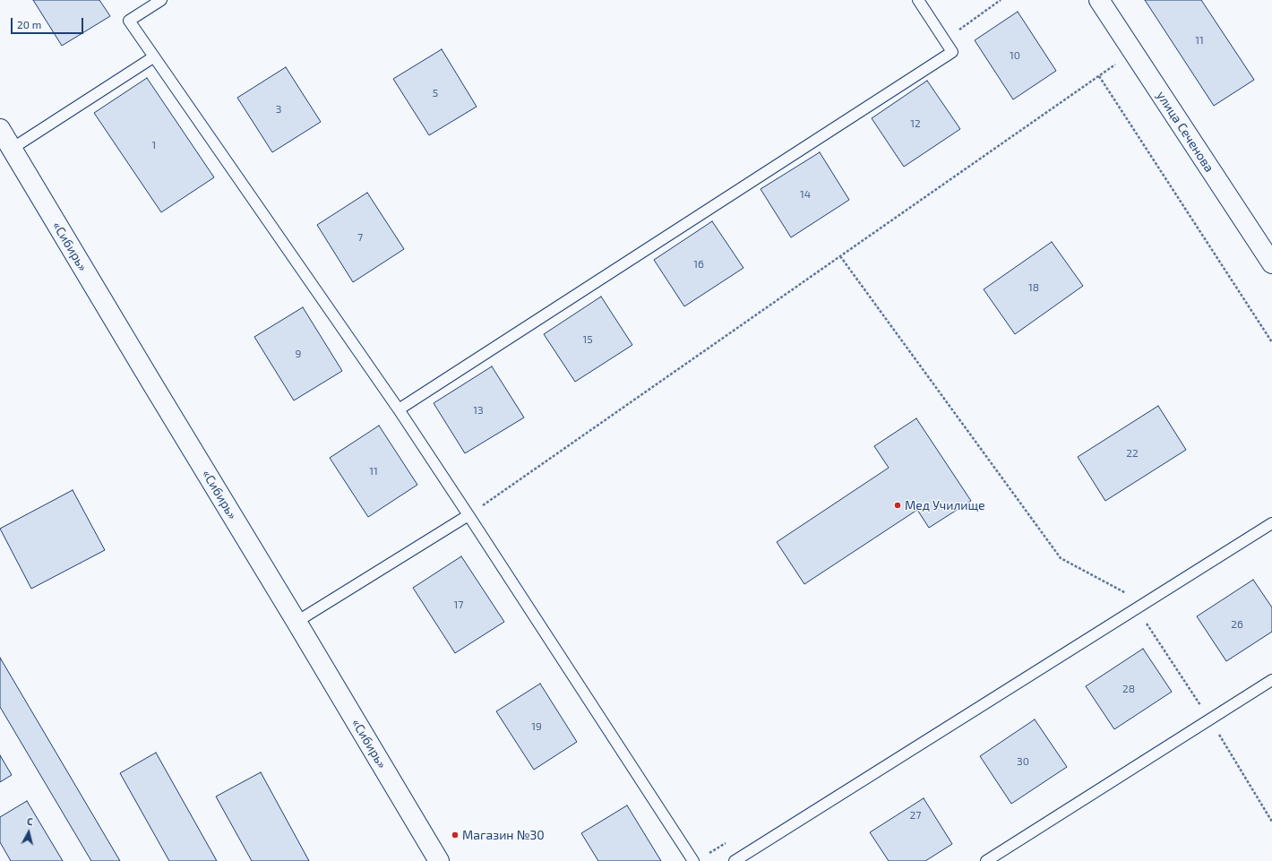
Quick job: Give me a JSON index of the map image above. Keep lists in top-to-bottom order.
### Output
{
  "streets": {
    "main road": ["улица Сеченова", "«Сибирь»"]
  },
  "places": ["Мед Училище", "Магазин №30"],
  "house_numbers": [
    "11",
    "10",
    "5",
    "3",
    "12",
    "1",
    "14",
    "7",
    "16",
    "18",
    "15",
    "9",
    "13",
    "22",
    "11",
    "17",
    "26",
    "28",
    "19",
    "30",
    "27"
  ],
  "scale_bar": "20 m",
  "north": "top"
}
